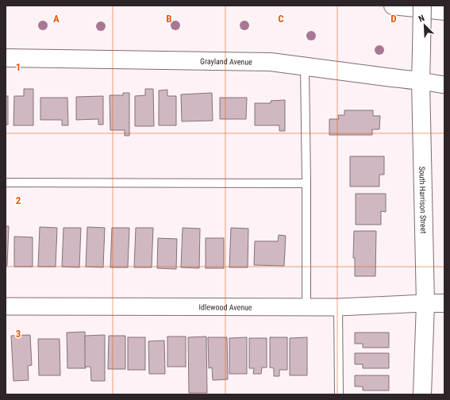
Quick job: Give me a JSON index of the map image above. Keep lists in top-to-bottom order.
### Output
{
  "streets": {
    "main road": ["Grayland Avenue", "South Harrison Street", "Idlewood Avenue"]
  },
  "crossings": [
    ["Grayland Avenue", "South Harrison Street"],
    ["South Harrison Street", "Idlewood Avenue"]
  ],
  "north": "top left",
  "grid": {
    "columns": [
      "A",
      "B",
      "C",
      "D"
    ],
    "rows": ["1", "2", "3"]
  }
}
